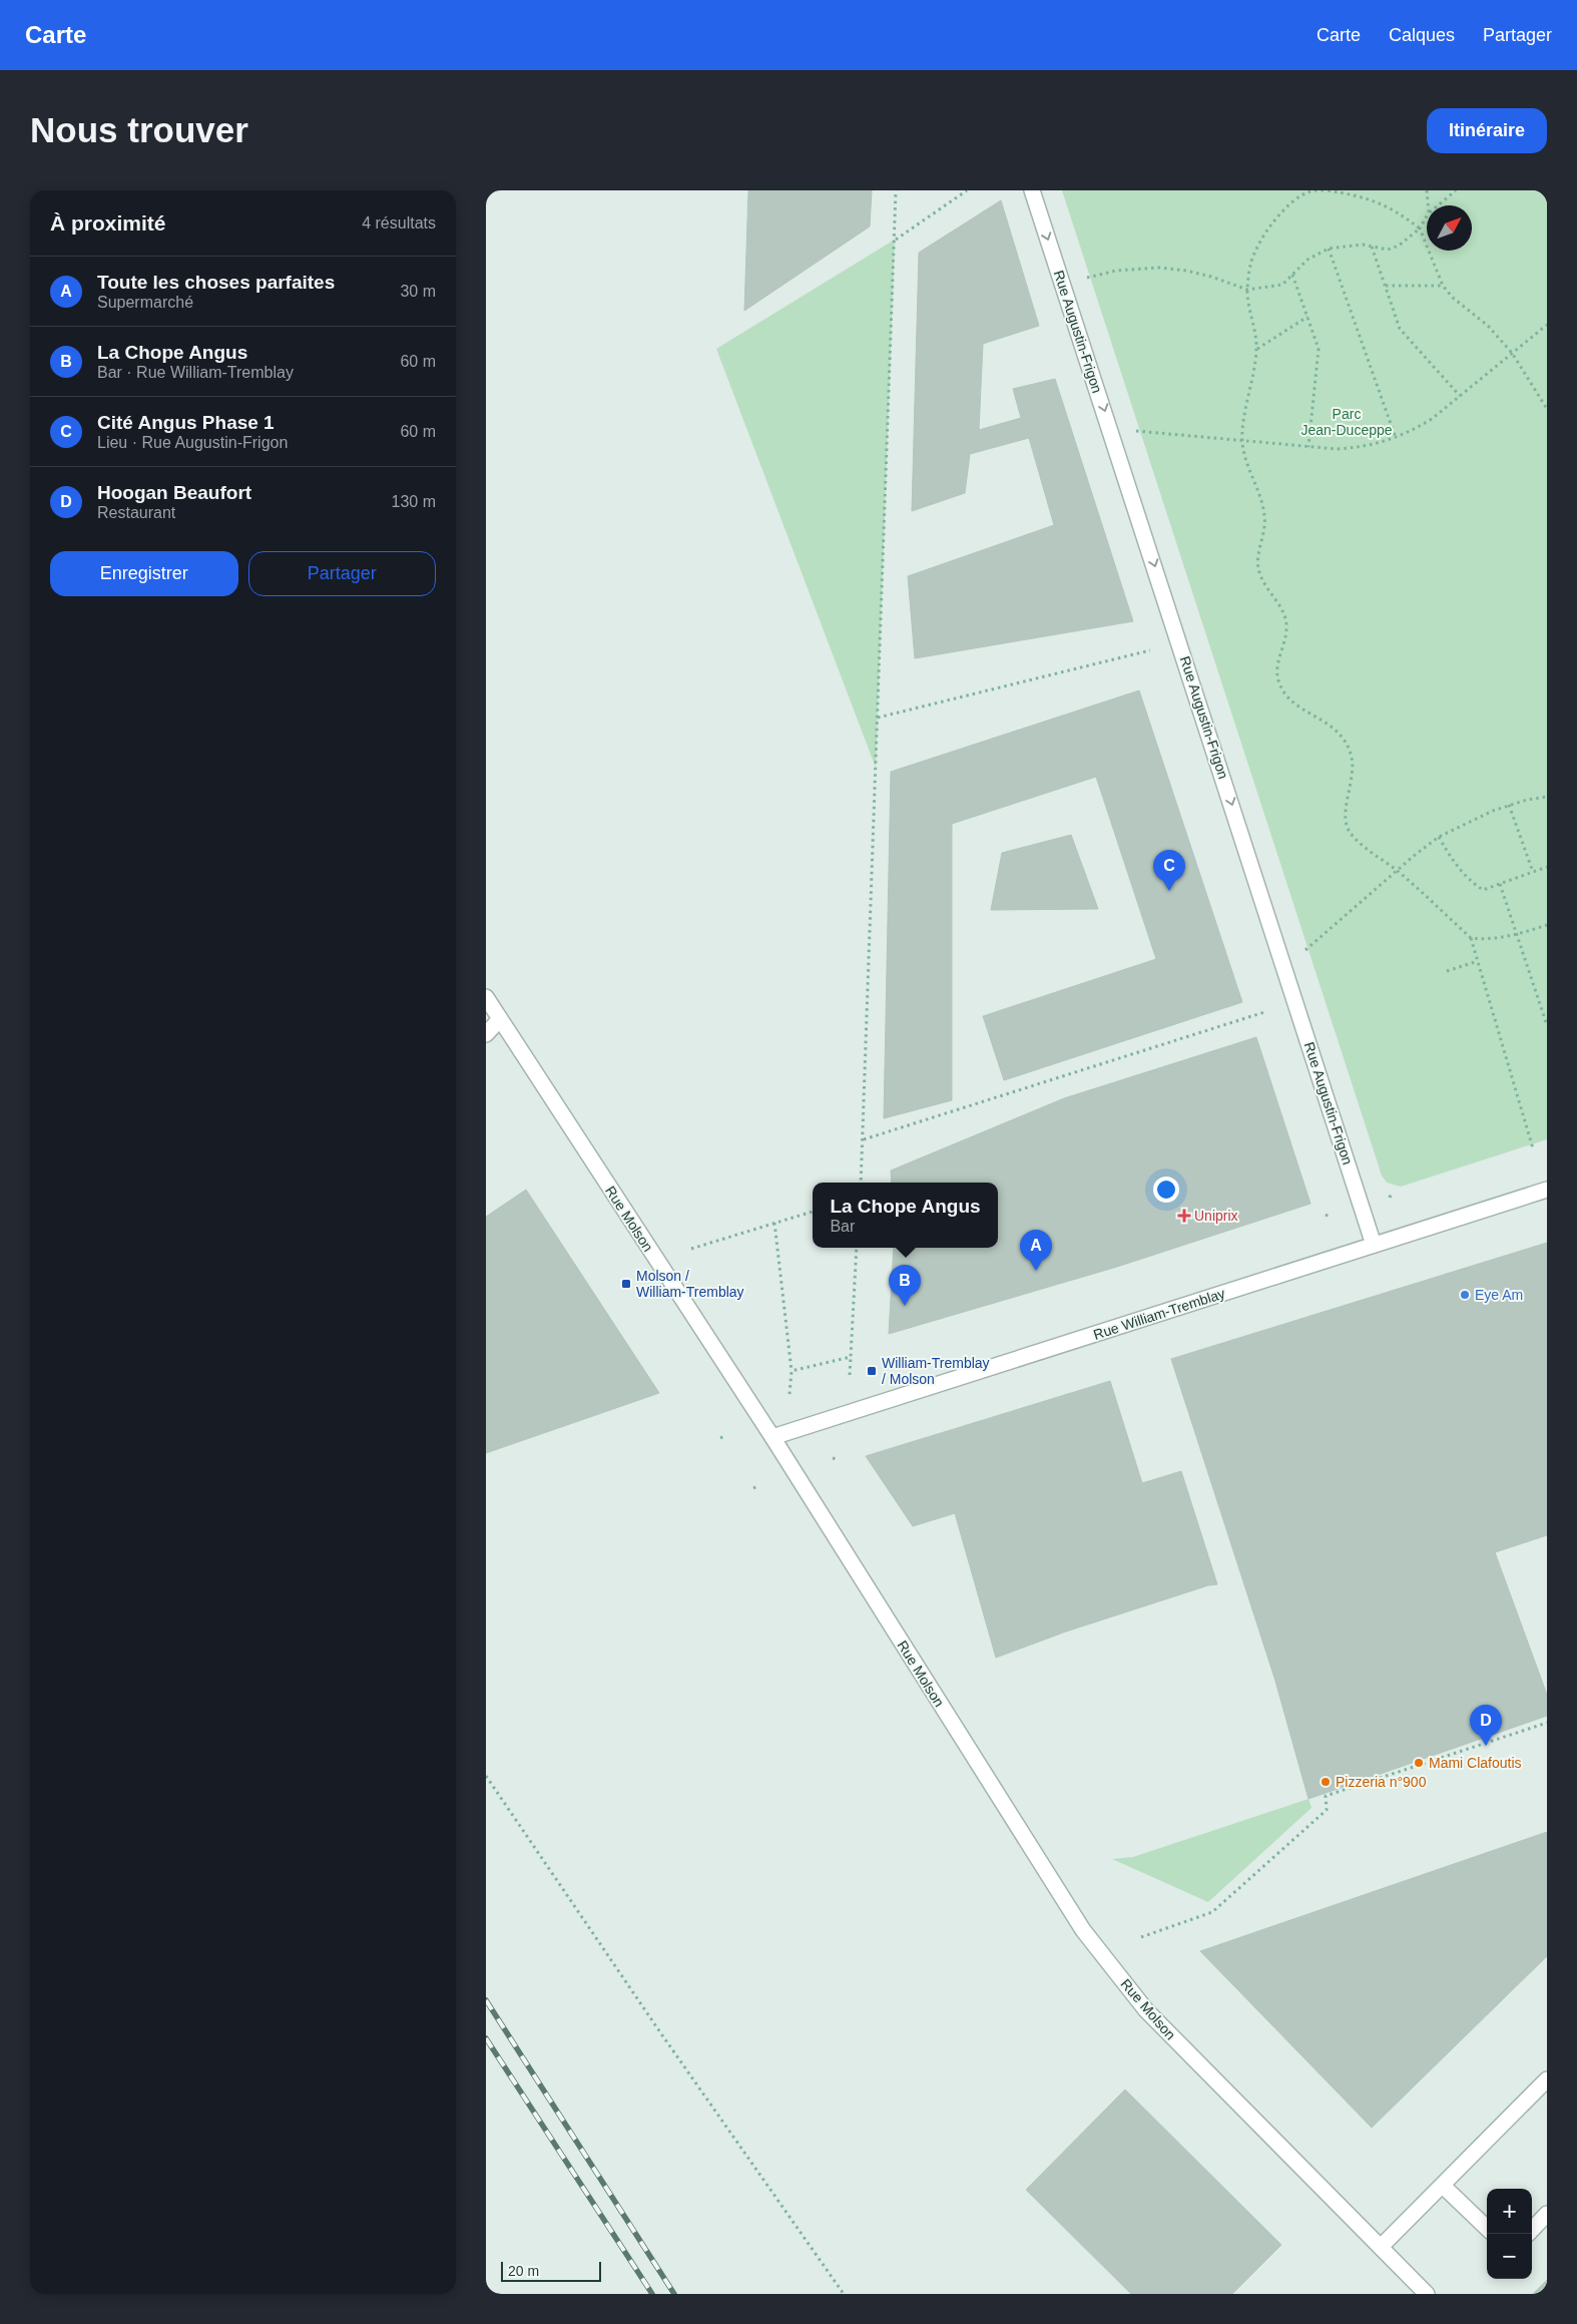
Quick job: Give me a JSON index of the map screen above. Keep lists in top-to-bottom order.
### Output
{
  "streets": {
    "street": ["Rue Augustin-Frigon", "Rue Molson", "Rue William-Tremblay"]
  },
  "crossings": [
    ["Rue Augustin-Frigon", "Rue William-Tremblay"],
    ["Rue Molson", "Rue William-Tremblay"]
  ],
  "one_way": ["Rue Augustin-Frigon"],
  "parks": ["Parc Jean-Duceppe"],
  "places": {
    "health": ["Uniprix"],
    "transit": ["Molson / William-Tremblay", "William-Tremblay / Molson"],
    "other": ["Eye Am", "Mami Clafoutis", "Pizzeria n°900"]
  },
  "scale_bar": "20 m",
  "north": "top right",
  "page": {
    "header": "Carte",
    "nav": ["Carte", "Calques", "Partager"],
    "buttons": [
      "Itinéraire",
      ["Enregistrer", "Partager"]
    ],
    "title": "Nous trouver",
    "heading": ["À proximité", "4 résultats"],
    "list": [
      {
        "mark": "A",
        "name": "Toute les choses parfaites",
        "note": "Supermarché",
        "value": "30 m"
      },
      {
        "mark": "B",
        "name": "La Chope Angus",
        "note": "Bar · Rue William-Tremblay",
        "value": "60 m"
      },
      {
        "mark": "C",
        "name": "Cité Angus Phase 1",
        "note": "Lieu · Rue Augustin-Frigon",
        "value": "60 m"
      },
      {
        "mark": "D",
        "name": "Hoogan Beaufort",
        "note": "Restaurant",
        "value": "130 m"
      }
    ],
    "pins": [
      "C",
      "A",
      "B",
      "D"
    ],
    "popup": ["La Chope Angus", "Bar"],
    "map_buttons": ["+", "−"],
    "scale": "20 m"
  }
}
